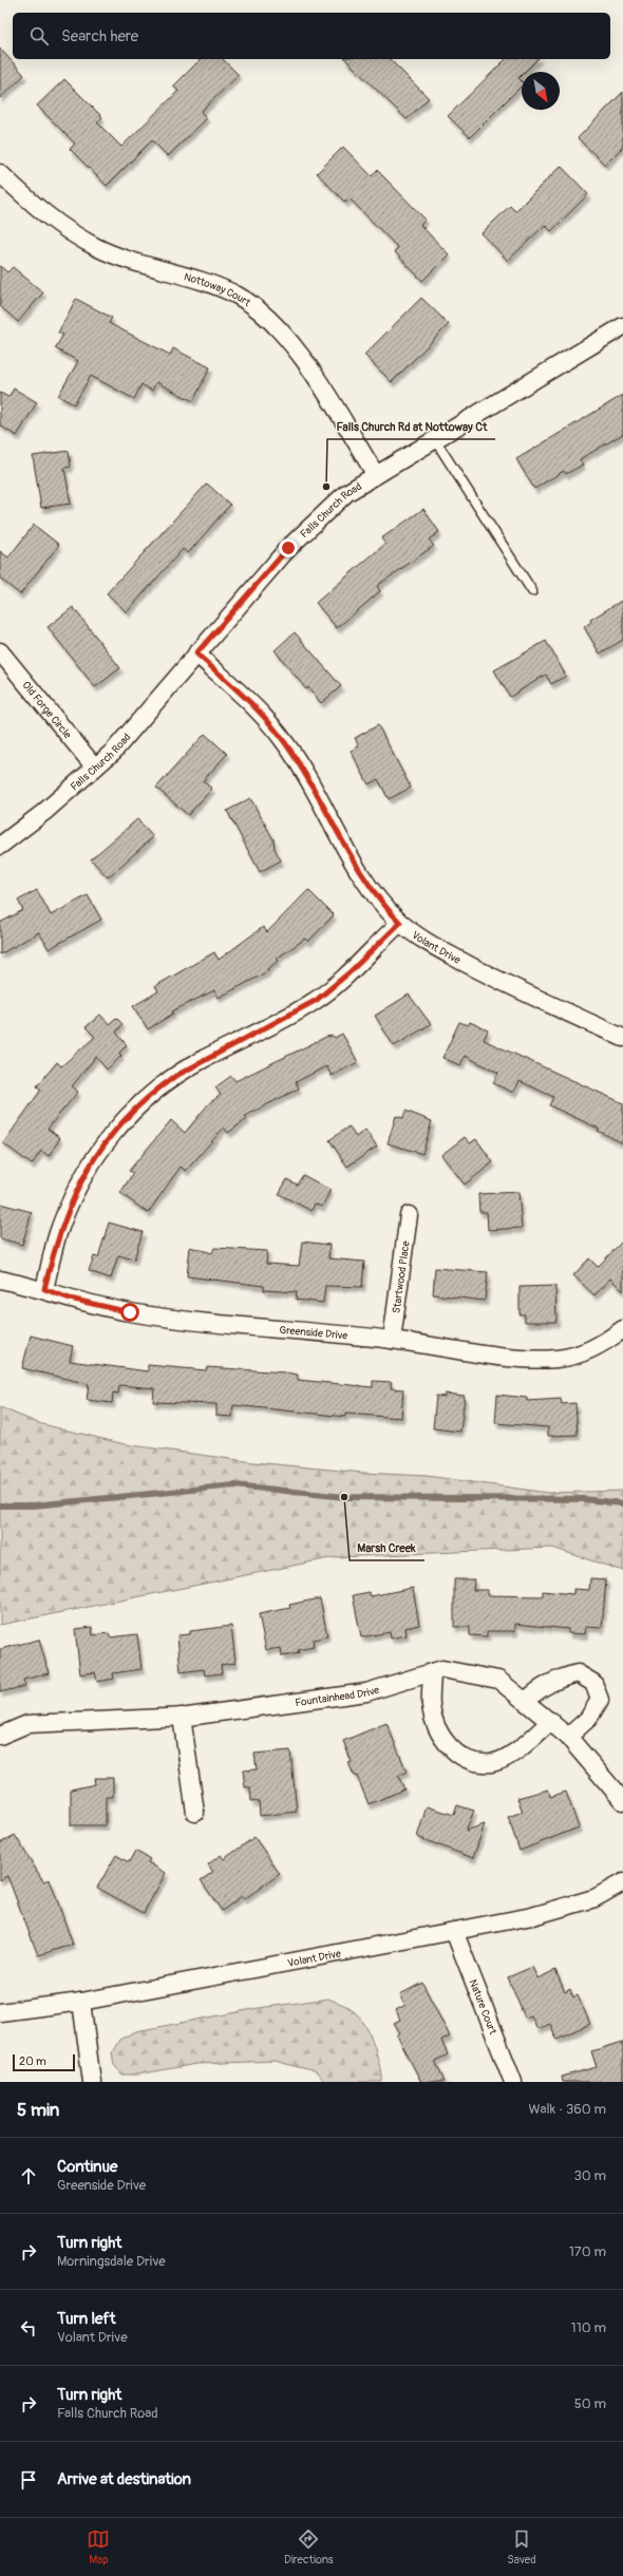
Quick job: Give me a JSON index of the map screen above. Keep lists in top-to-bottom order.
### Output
{
  "streets": {
    "street": [
      "Nottoway Court",
      "Falls Church Road",
      "Old Forge Circle",
      "Volant Drive",
      "Startwood Place",
      "Greenside Drive",
      "Fountainhead Drive",
      "Nature Court"
    ]
  },
  "crossings": [
    ["Nottoway Court", "Falls Church Road"],
    ["Falls Church Road", "Old Forge Circle"],
    ["Falls Church Road", "Volant Drive"],
    ["Volant Drive", "Nature Court"],
    ["Startwood Place", "Greenside Drive"]
  ],
  "places": ["Falls Church Rd at Nottoway Ct", "Marsh Creek"],
  "scale_bar": "20 m",
  "north": "bottom right",
  "page": {
    "search": "Search here",
    "scale": "20 m",
    "heading": ["5 min", "Walk · 360 m"],
    "list": [
      ["Continue", "Greenside Drive", "30 m"],
      ["Turn right", "Morningsdale Drive", "170 m"],
      ["Turn left", "Volant Drive", "110 m"],
      ["Turn right", "Falls Church Road", "50 m"],
      "Arrive at destination"
    ],
    "nav": ["Map", "Directions", "Saved"]
  }
}
